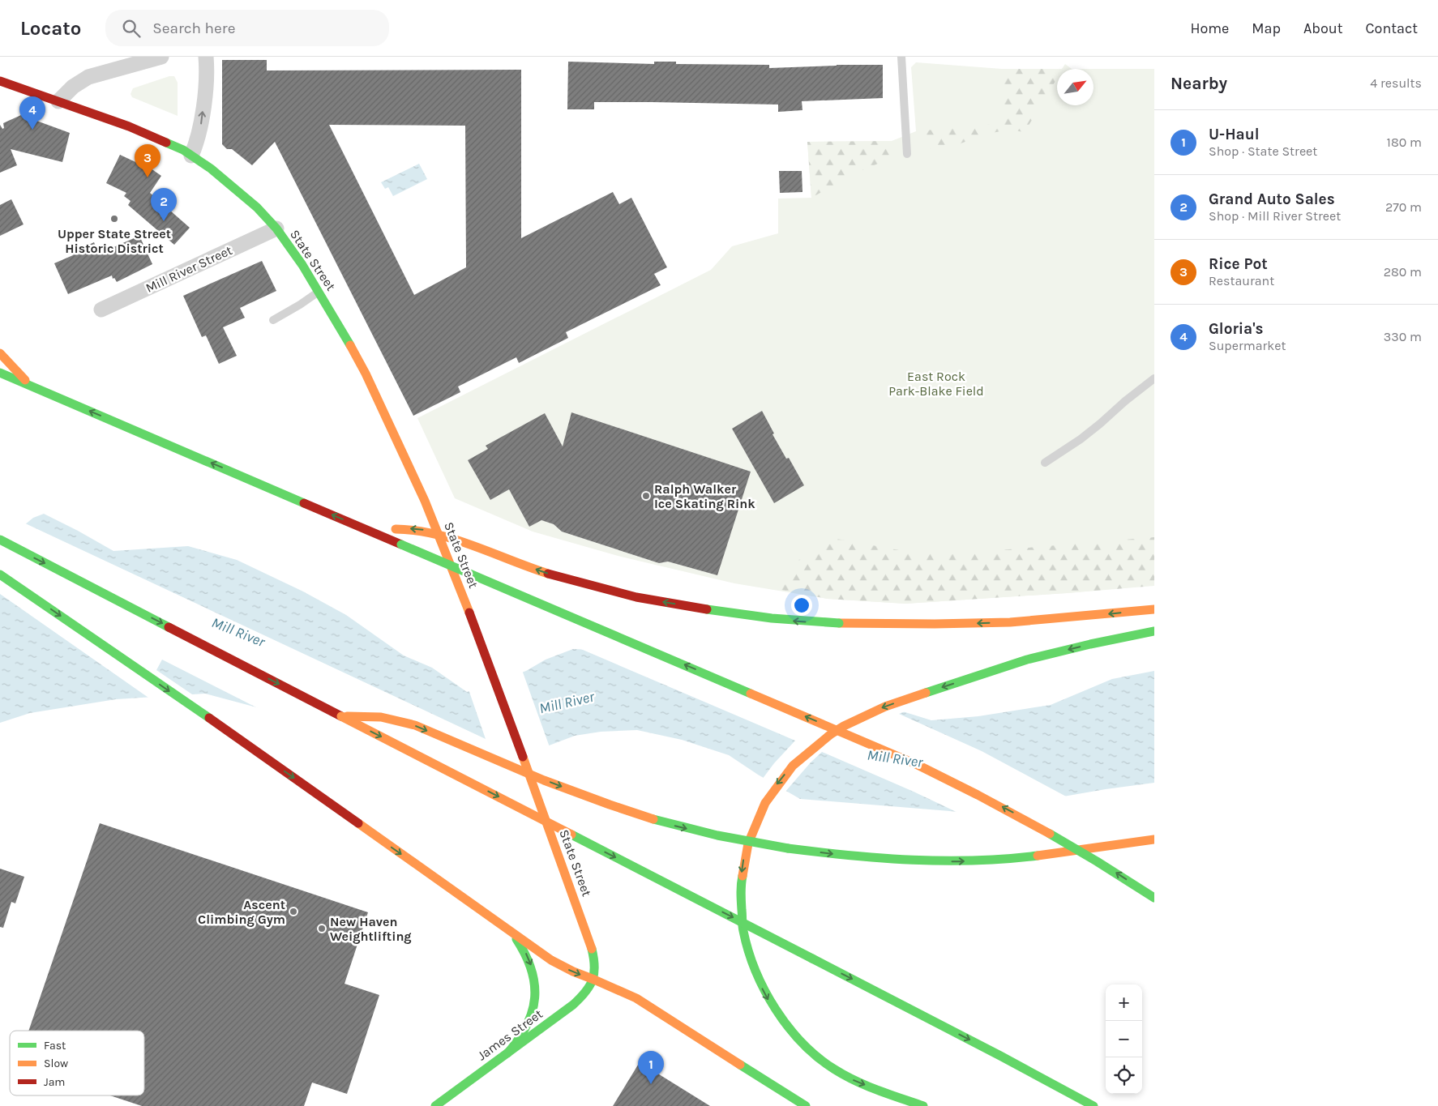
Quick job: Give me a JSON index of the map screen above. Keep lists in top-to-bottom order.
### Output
{
  "streets": {
    "main road": ["State Street", "James Street"],
    "street": ["Mill River Street"]
  },
  "crossings": [
    ["State Street", "Mill River Street"],
    ["State Street", "James Street"]
  ],
  "water": ["Mill River"],
  "parks": ["East Rock Park-Blake Field"],
  "places": [
    "Upper State Street Historic District",
    "Ralph Walker Ice Skating Rink",
    "Ascent Climbing Gym",
    "New Haven Weightlifting"
  ],
  "legend": ["Fast", "Slow", "Jam"],
  "north": "top right",
  "page": {
    "header": "Locato",
    "search": "Search here",
    "nav": [
      "Home",
      "Map",
      "About",
      "Contact"
    ],
    "heading": ["Nearby", "4 results"],
    "pins": [
      "4",
      "3",
      "2",
      "1"
    ],
    "list": [
      {
        "mark": "1",
        "name": "U-Haul",
        "note": "Shop · State Street",
        "value": "180 m"
      },
      {
        "mark": "2",
        "name": "Grand Auto Sales",
        "note": "Shop · Mill River Street",
        "value": "270 m"
      },
      {
        "mark": "3",
        "name": "Rice Pot",
        "note": "Restaurant",
        "value": "280 m"
      },
      {
        "mark": "4",
        "name": "Gloria's",
        "note": "Supermarket",
        "value": "330 m"
      }
    ],
    "map_buttons": ["+", "−"]
  }
}
